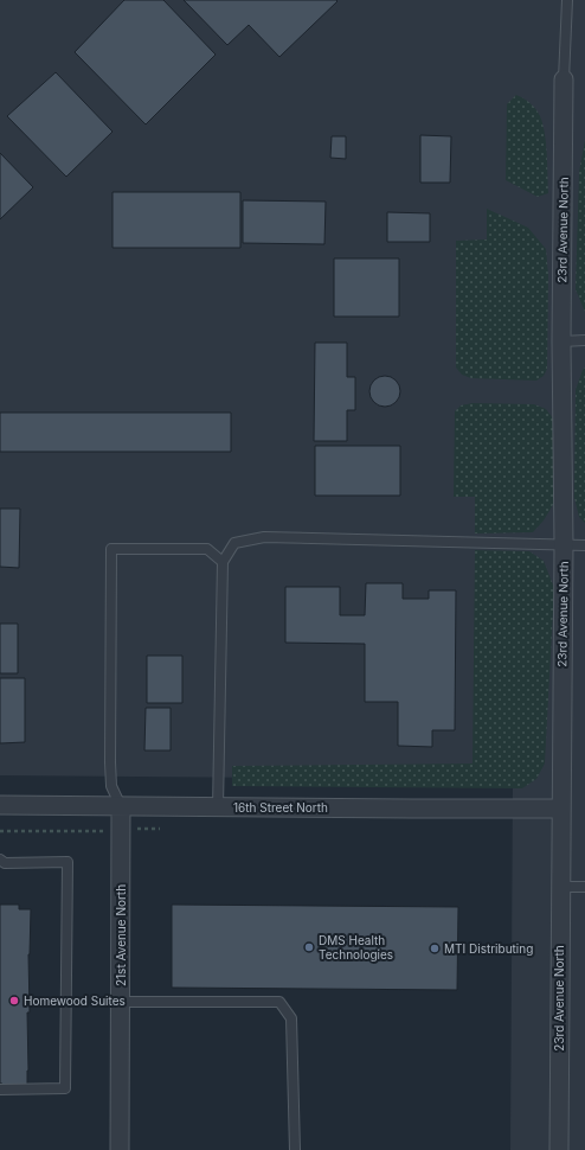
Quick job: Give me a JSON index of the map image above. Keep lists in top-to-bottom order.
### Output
{
  "streets": {
    "street": ["23rd Avenue North", "16th Street North", "21st Avenue North"]
  },
  "crossings": [
    ["23rd Avenue North", "16th Street North"],
    ["16th Street North", "21st Avenue North"]
  ],
  "places": ["DMS Health Technologies", "MTI Distributing", "Homewood Suites"]
}
